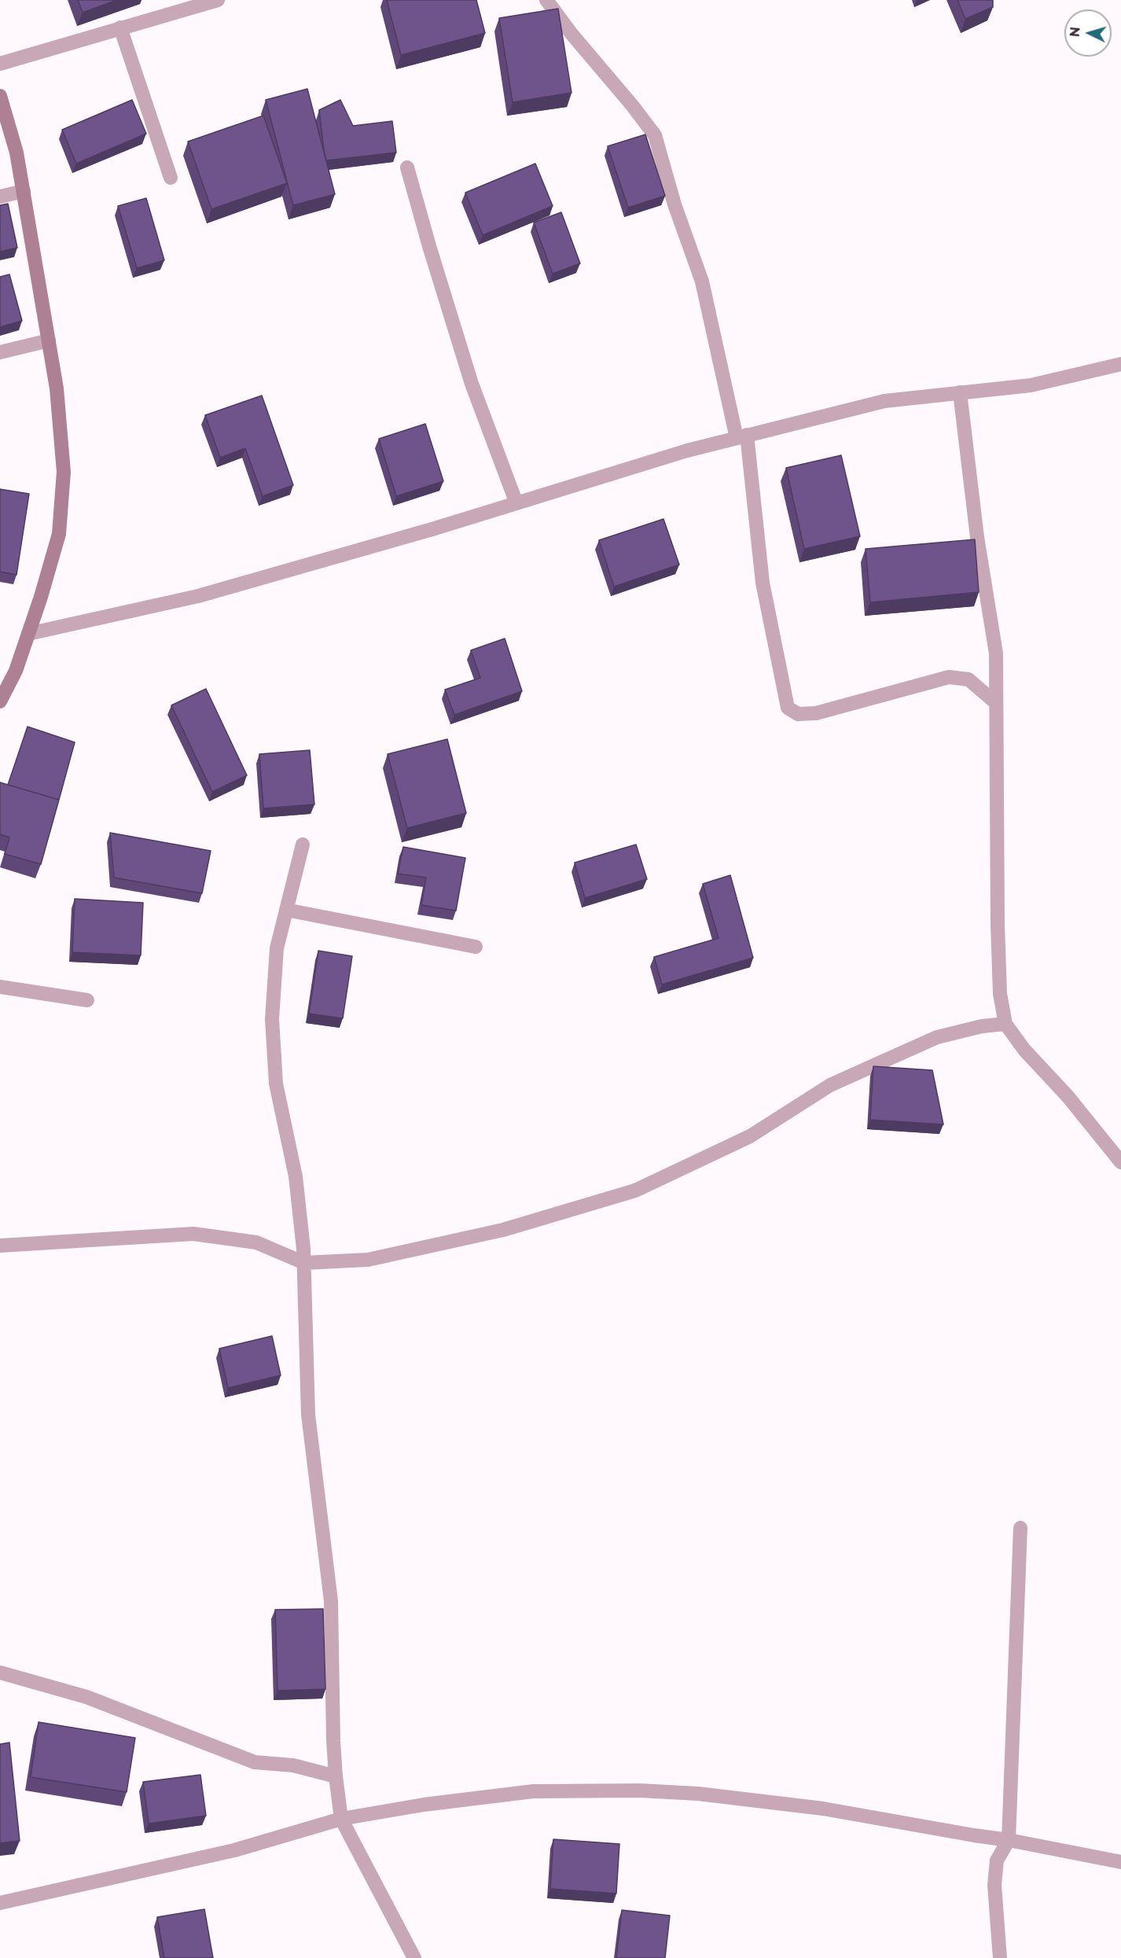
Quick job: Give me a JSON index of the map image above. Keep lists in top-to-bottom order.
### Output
{
  "north": "left"
}
